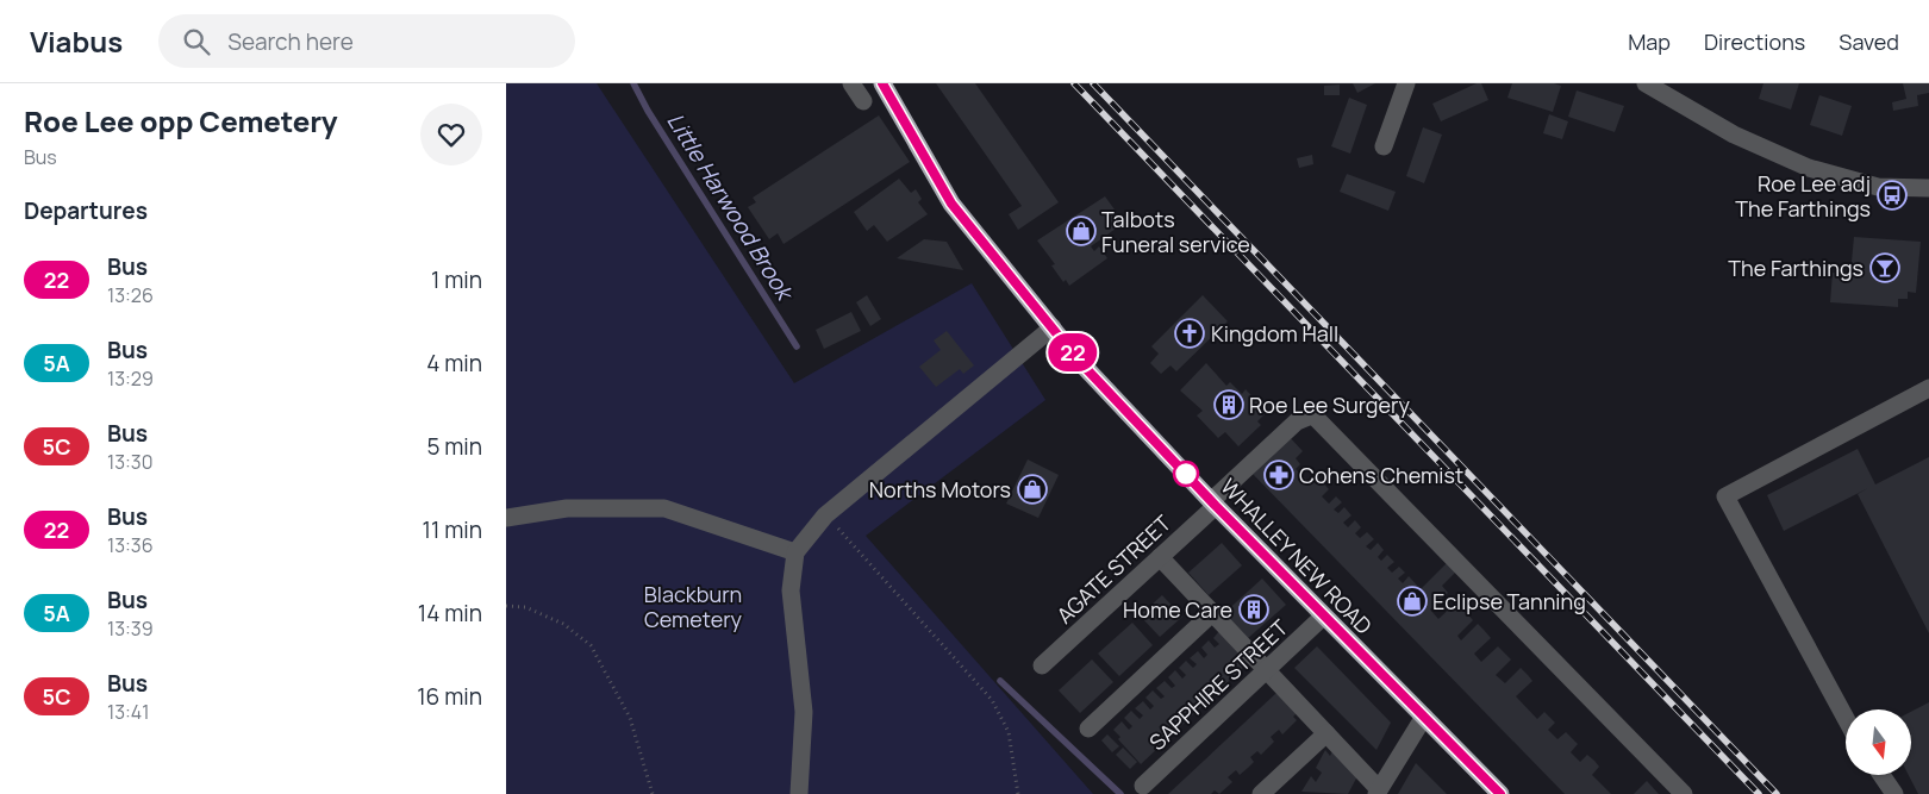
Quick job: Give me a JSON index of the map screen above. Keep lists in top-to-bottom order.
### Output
{
  "streets": {
    "highway": ["WHALLEY NEW ROAD"],
    "street": ["AGATE STREET", "SAPPHIRE STREET"]
  },
  "crossings": [
    ["WHALLEY NEW ROAD", "AGATE STREET"],
    ["WHALLEY NEW ROAD", "SAPPHIRE STREET"]
  ],
  "water": ["Little Harwood Brook"],
  "parks": ["Blackburn Cemetery"],
  "places": {
    "bus stop": ["Roe Lee adj The Farthings"],
    "shop": ["Talbots Funeral service", "Norths Motors", "Eclipse Tanning"],
    "bar": ["The Farthings"],
    "church": ["Kingdom Hall"],
    "building": ["Roe Lee Surgery", "Home Care"],
    "pharmacy": ["Cohens Chemist"]
  },
  "lines": ["bus line 22"],
  "north": "bottom",
  "page": {
    "header": "Viabus",
    "search": "Search here",
    "nav": ["Map", "Directions", "Saved"],
    "heading": [
      ["Roe Lee opp Cemetery", "Bus"],
      "Departures"
    ],
    "on_map": "22",
    "list": [
      {
        "mark": "22",
        "name": "Bus",
        "note": "13:26",
        "value": "1 min"
      },
      {
        "mark": "5A",
        "name": "Bus",
        "note": "13:29",
        "value": "4 min"
      },
      {
        "mark": "5C",
        "name": "Bus",
        "note": "13:30",
        "value": "5 min"
      },
      {
        "mark": "22",
        "name": "Bus",
        "note": "13:36",
        "value": "11 min"
      },
      {
        "mark": "5A",
        "name": "Bus",
        "note": "13:39",
        "value": "14 min"
      },
      {
        "mark": "5C",
        "name": "Bus",
        "note": "13:41",
        "value": "16 min"
      }
    ]
  }
}
